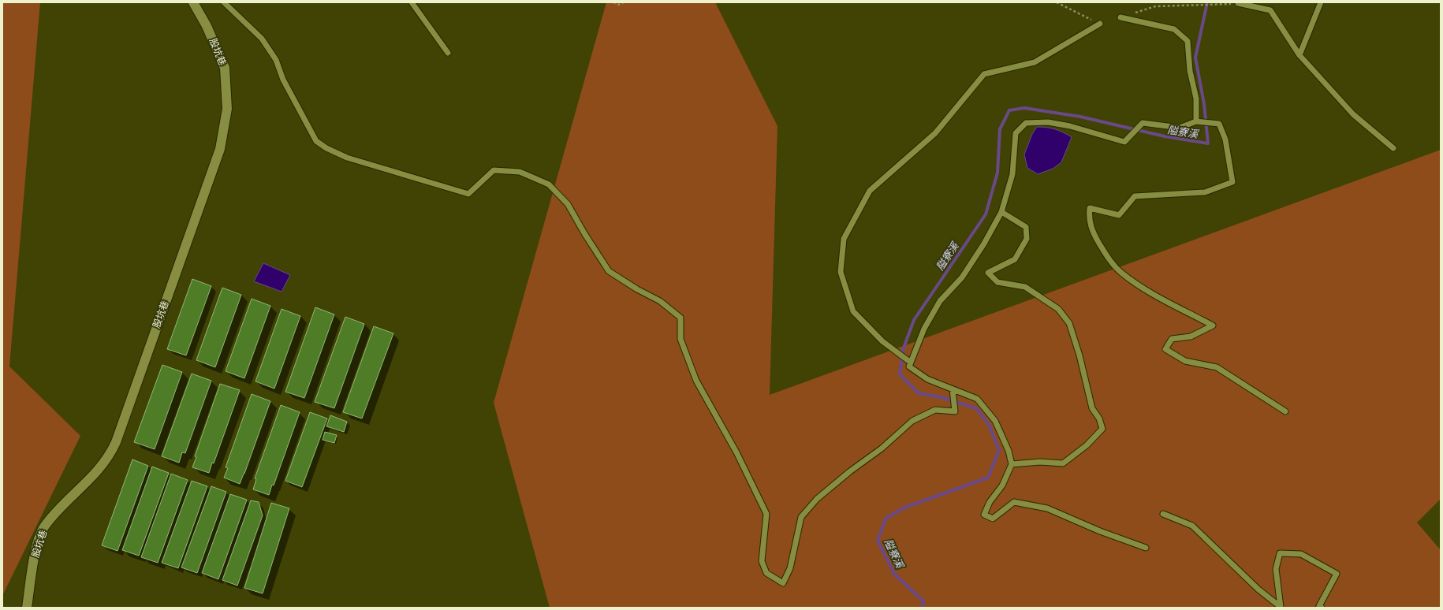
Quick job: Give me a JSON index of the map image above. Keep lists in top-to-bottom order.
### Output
{
  "streets": {
    "street": ["股坑巷"]
  },
  "water": ["隘寮溪"]
}
